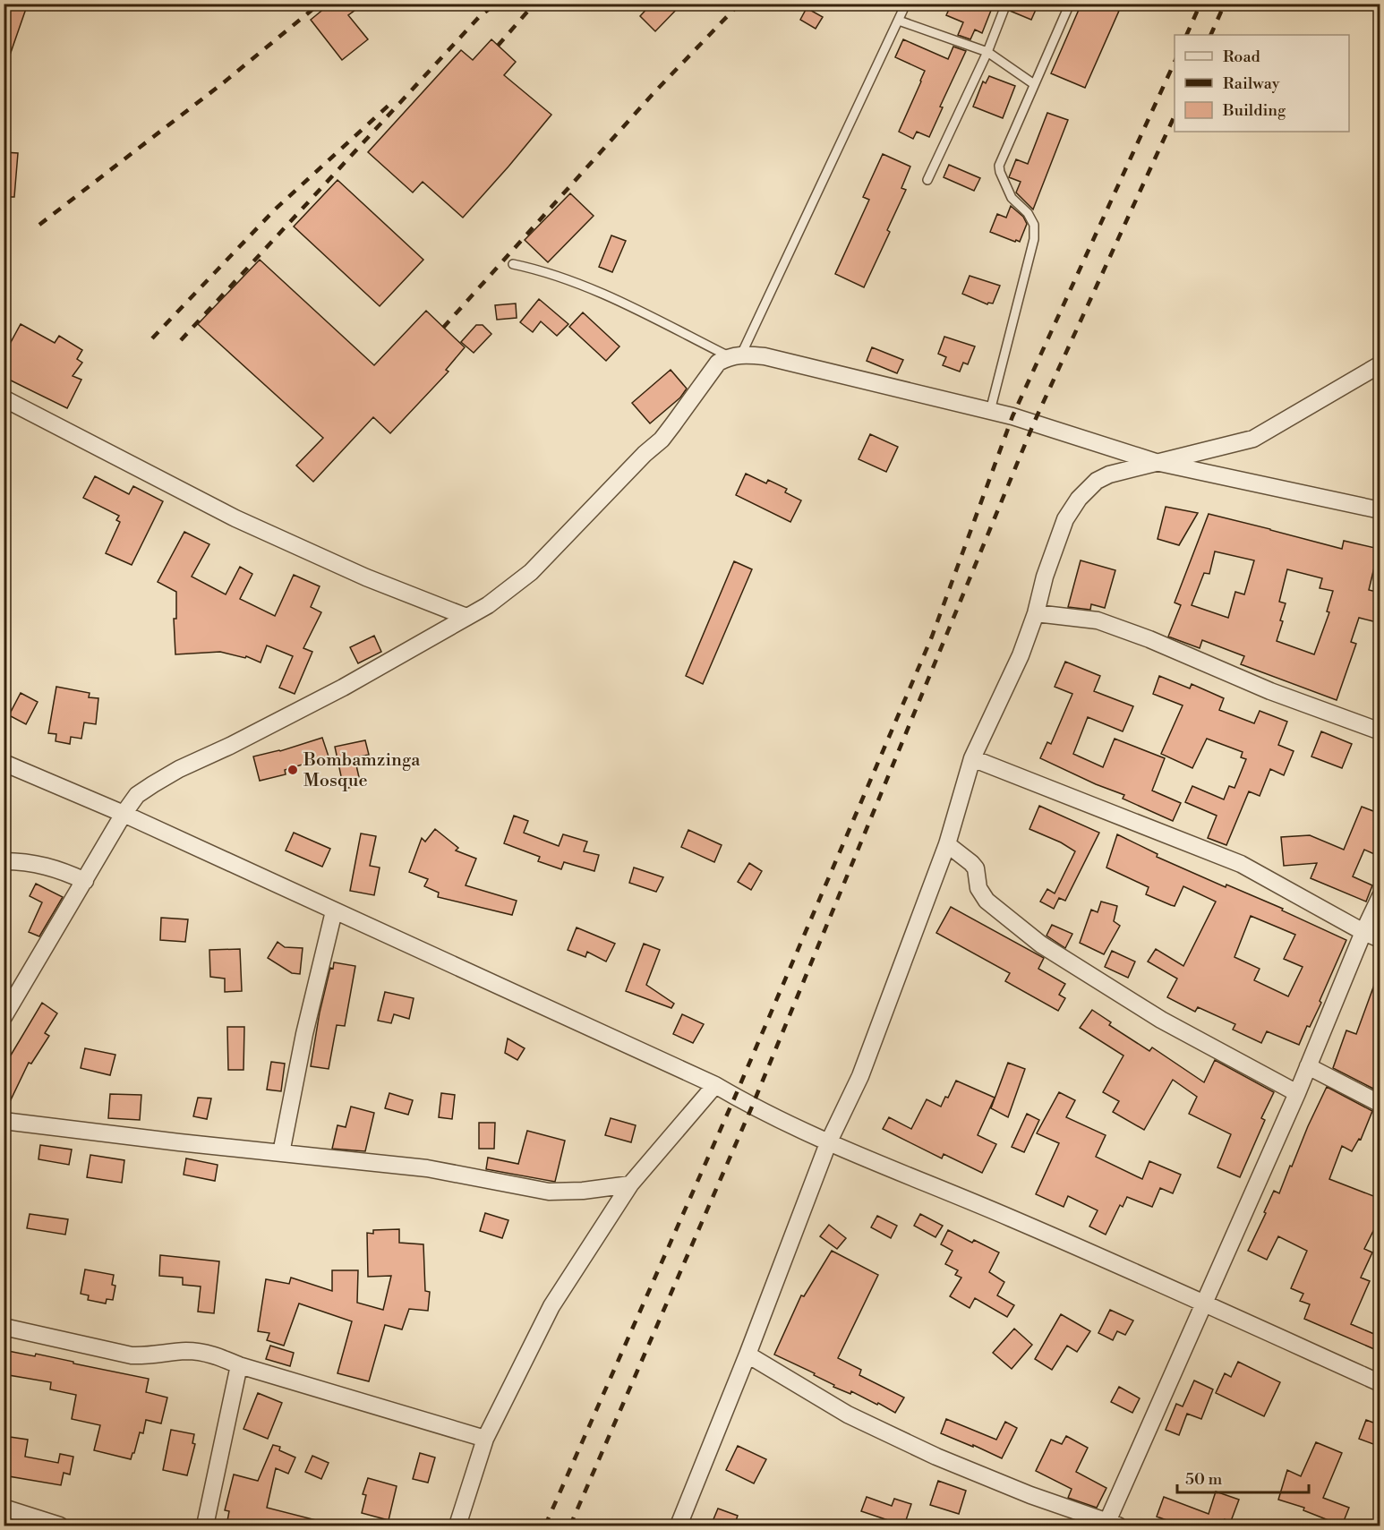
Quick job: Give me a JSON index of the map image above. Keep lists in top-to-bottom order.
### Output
{
  "places": ["Bombamzinga Mosque"],
  "legend": ["Road", "Railway", "Building"],
  "scale_bar": "50 m"
}
